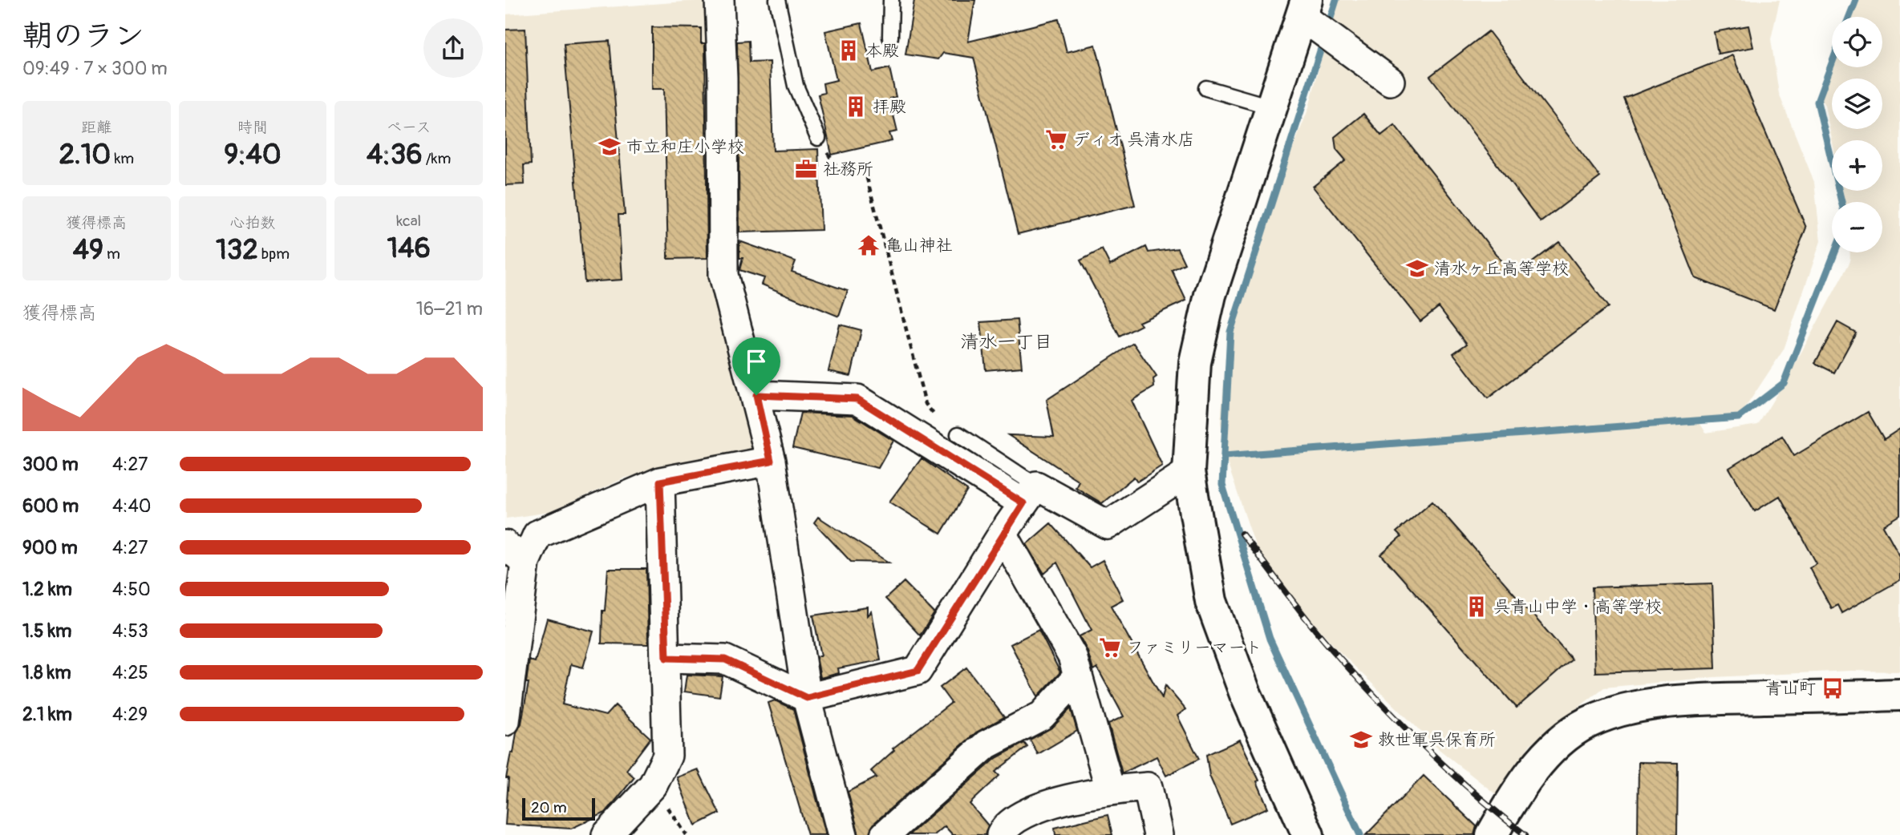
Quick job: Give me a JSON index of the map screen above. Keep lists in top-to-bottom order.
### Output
{
  "districts": ["清水一丁目"],
  "places": {
    "building": ["本殿", "拝殿", "呉青山中学・高等学校"],
    "supermarket": ["ディオ 呉清水店", "ファミリーマート"],
    "school or university": ["市立和庄小学校", "清水ヶ丘高等学校", "救世軍呉保育所"],
    "office": ["社務所"],
    "temple": ["亀山神社"],
    "bus stop": ["青山町"]
  },
  "scale_bar": "20 m",
  "page": {
    "heading": ["朝のラン", "09:49 · 7 × 300 m"],
    "map_buttons": ["+", "−"],
    "stats": [
      ["距離", "2.10 km"],
      ["時間", "9:40"],
      ["ペース", "4:36 /km"],
      ["獲得標高", "49 m"],
      ["心拍数", "132 bpm"],
      ["kcal", "146"]
    ],
    "chart": ["獲得標高", "16–21 m"],
    "list": [
      {
        "name": "300 m",
        "note": "4:27"
      },
      {
        "name": "600 m",
        "note": "4:40"
      },
      {
        "name": "900 m",
        "note": "4:27"
      },
      {
        "name": "1.2 km",
        "note": "4:50"
      },
      {
        "name": "1.5 km",
        "note": "4:53"
      },
      {
        "name": "1.8 km",
        "note": "4:25"
      },
      {
        "name": "2.1 km",
        "note": "4:29"
      }
    ],
    "scale": "20 m"
  }
}
